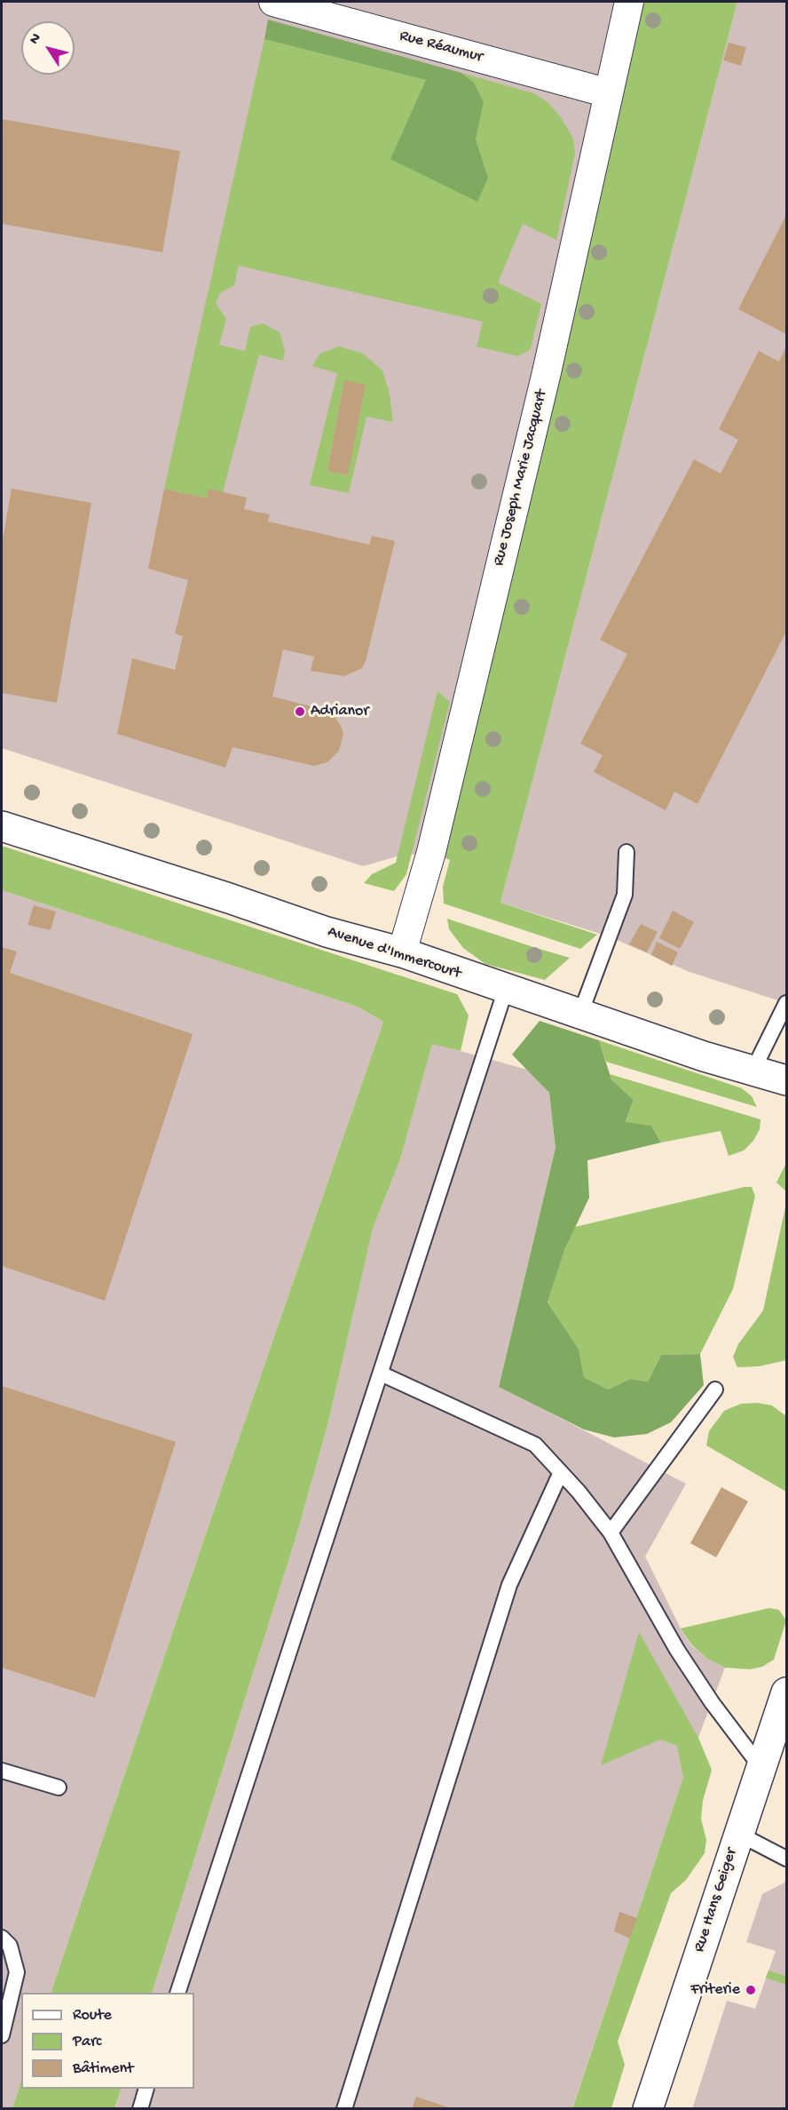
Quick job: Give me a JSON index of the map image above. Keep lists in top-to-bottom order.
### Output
{
  "streets": {
    "main road": ["Avenue d'Immercourt", "Rue Hans Geiger"],
    "street": ["Rue Réaumur", "Rue Joseph Marie Jacquart"]
  },
  "crossings": [
    ["Rue Réaumur", "Rue Joseph Marie Jacquart"],
    ["Rue Joseph Marie Jacquart", "Avenue d'Immercourt"]
  ],
  "places": ["Adrianor", "Friterie"],
  "legend": ["Route", "Parc", "Bâtiment"],
  "north": "top left"
}
